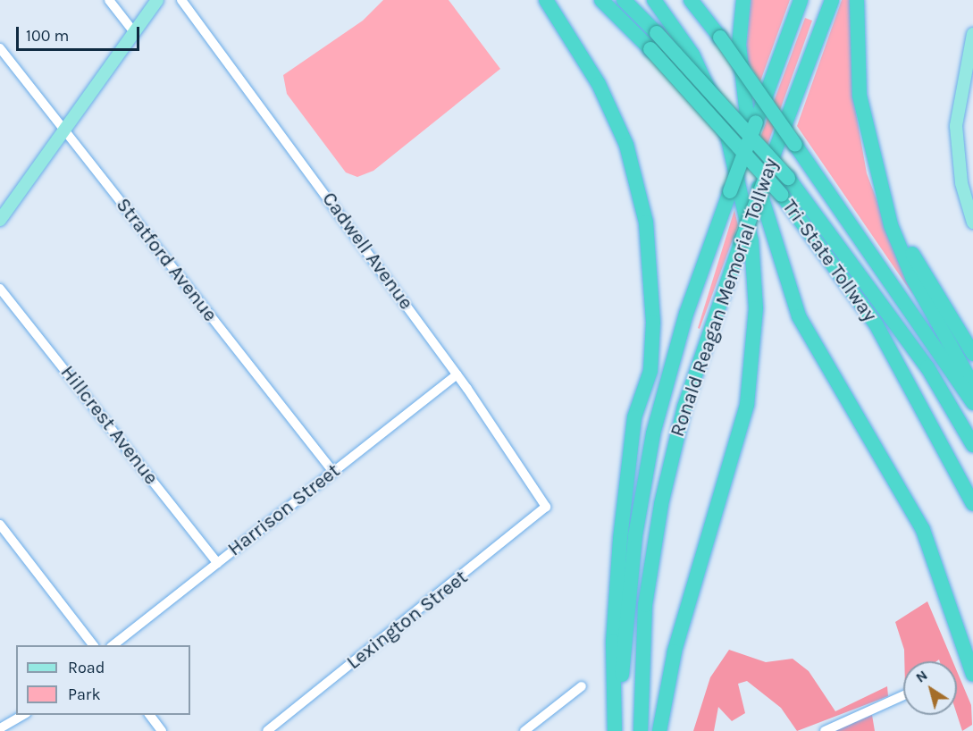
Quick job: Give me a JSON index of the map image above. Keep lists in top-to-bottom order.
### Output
{
  "streets": {
    "highway": ["Tri-State Tollway", "Ronald Reagan Memorial Tollway"],
    "street": [
      "Cadwell Avenue",
      "Stratford Avenue",
      "Hillcrest Avenue",
      "Harrison Street",
      "Lexington Street"
    ]
  },
  "crossings": [
    ["Cadwell Avenue", "Harrison Street"],
    ["Cadwell Avenue", "Lexington Street"],
    ["Stratford Avenue", "Harrison Street"],
    ["Hillcrest Avenue", "Harrison Street"]
  ],
  "legend": ["Road", "Park"],
  "scale_bar": "100 m",
  "north": "top left"
}
